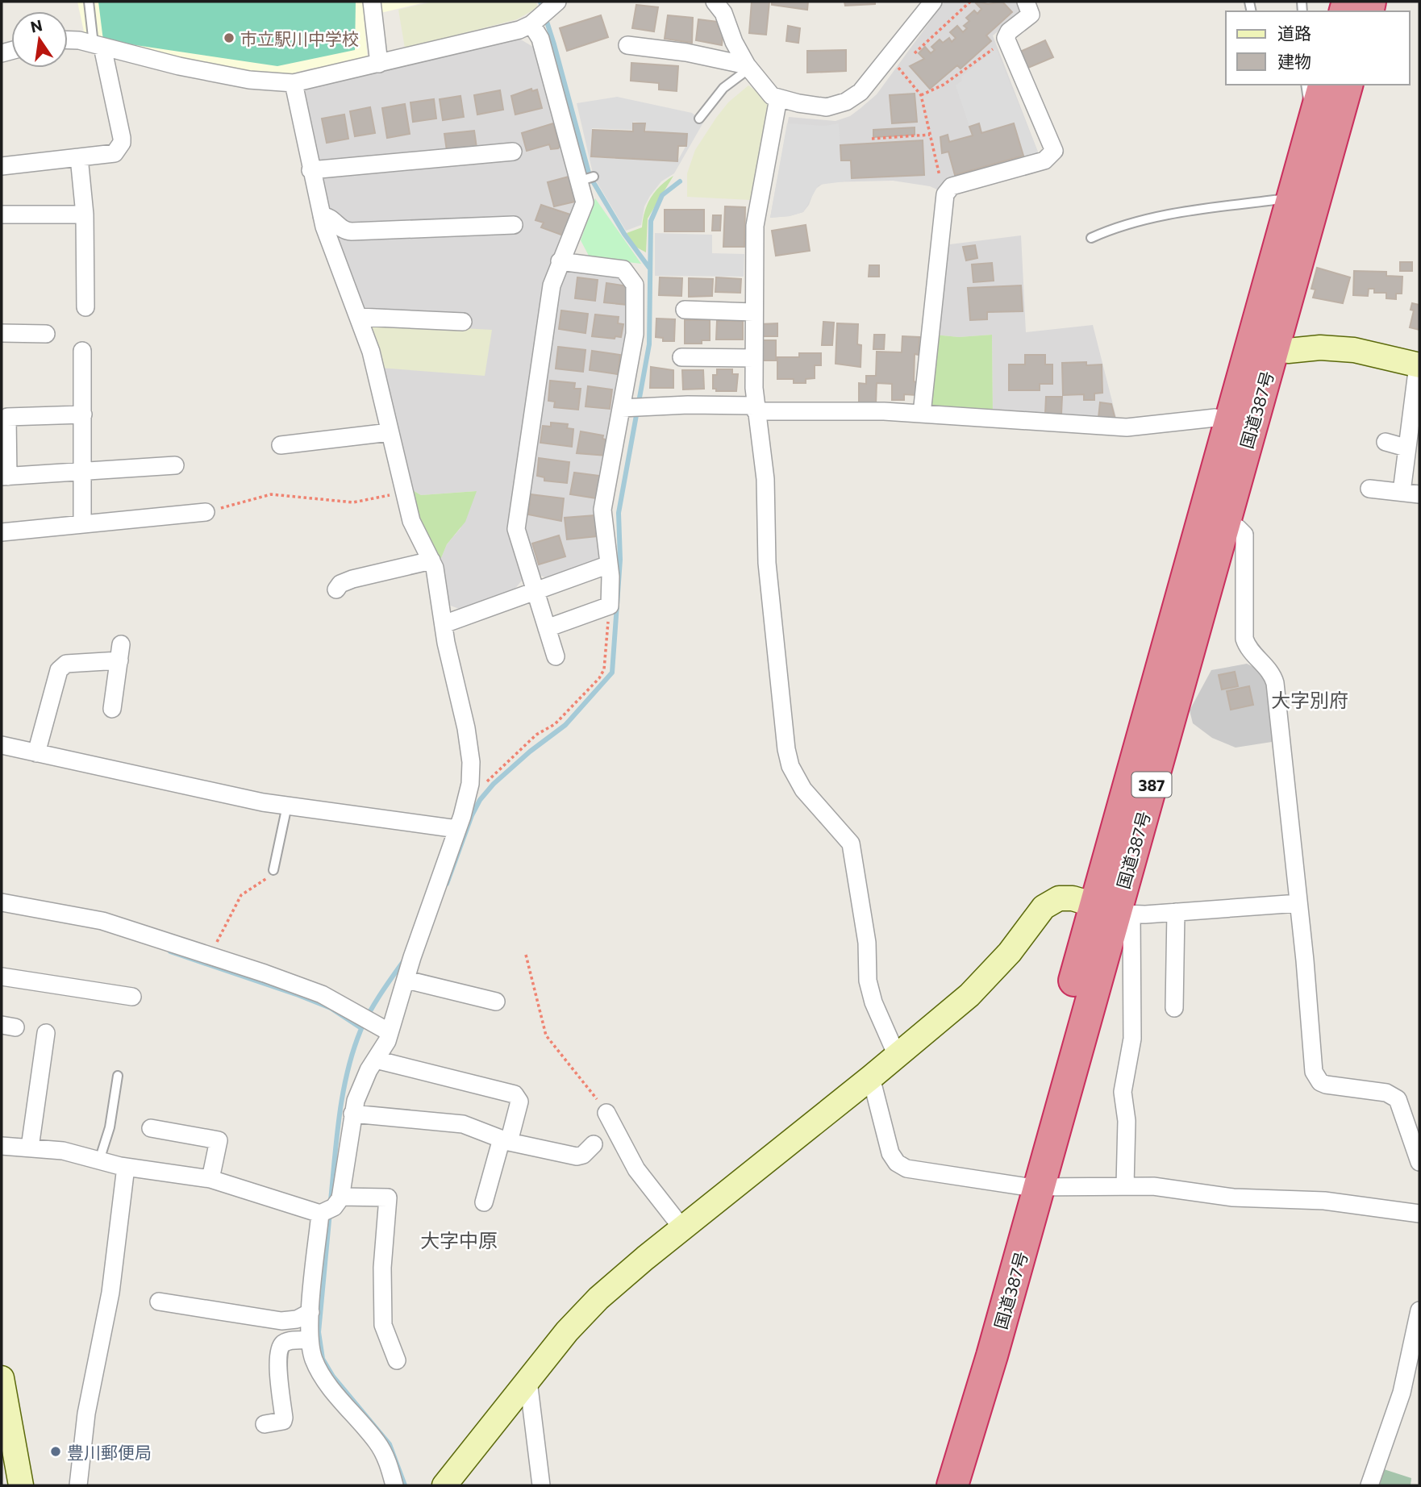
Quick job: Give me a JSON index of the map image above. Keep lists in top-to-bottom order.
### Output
{
  "streets": {
    "highway": ["国道387号", "387"]
  },
  "districts": ["大字別府", "大字中原"],
  "places": ["市立駅川中学校", "豊川郵便局"],
  "legend": ["道路", "建物"],
  "north": "top"
}
